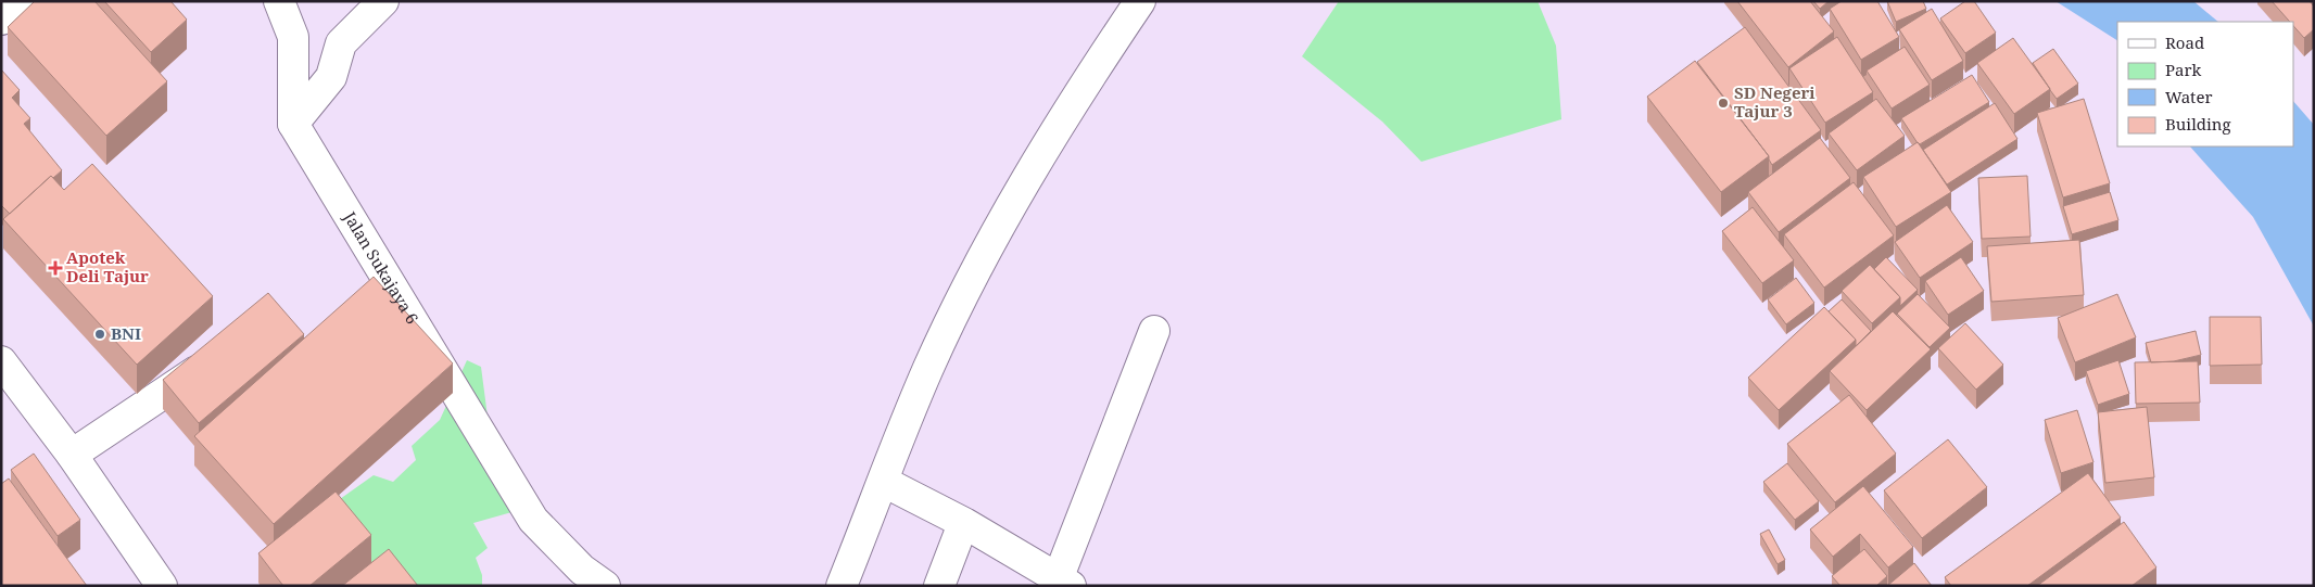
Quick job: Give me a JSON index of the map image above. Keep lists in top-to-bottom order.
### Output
{
  "streets": {
    "main road": ["Jalan Sukajaya 6"]
  },
  "places": {
    "other": ["SD Negeri Tajur 3", "BNI"],
    "health": ["Apotek Deli Tajur"]
  },
  "legend": [
    "Road",
    "Park",
    "Water",
    "Building"
  ]
}
